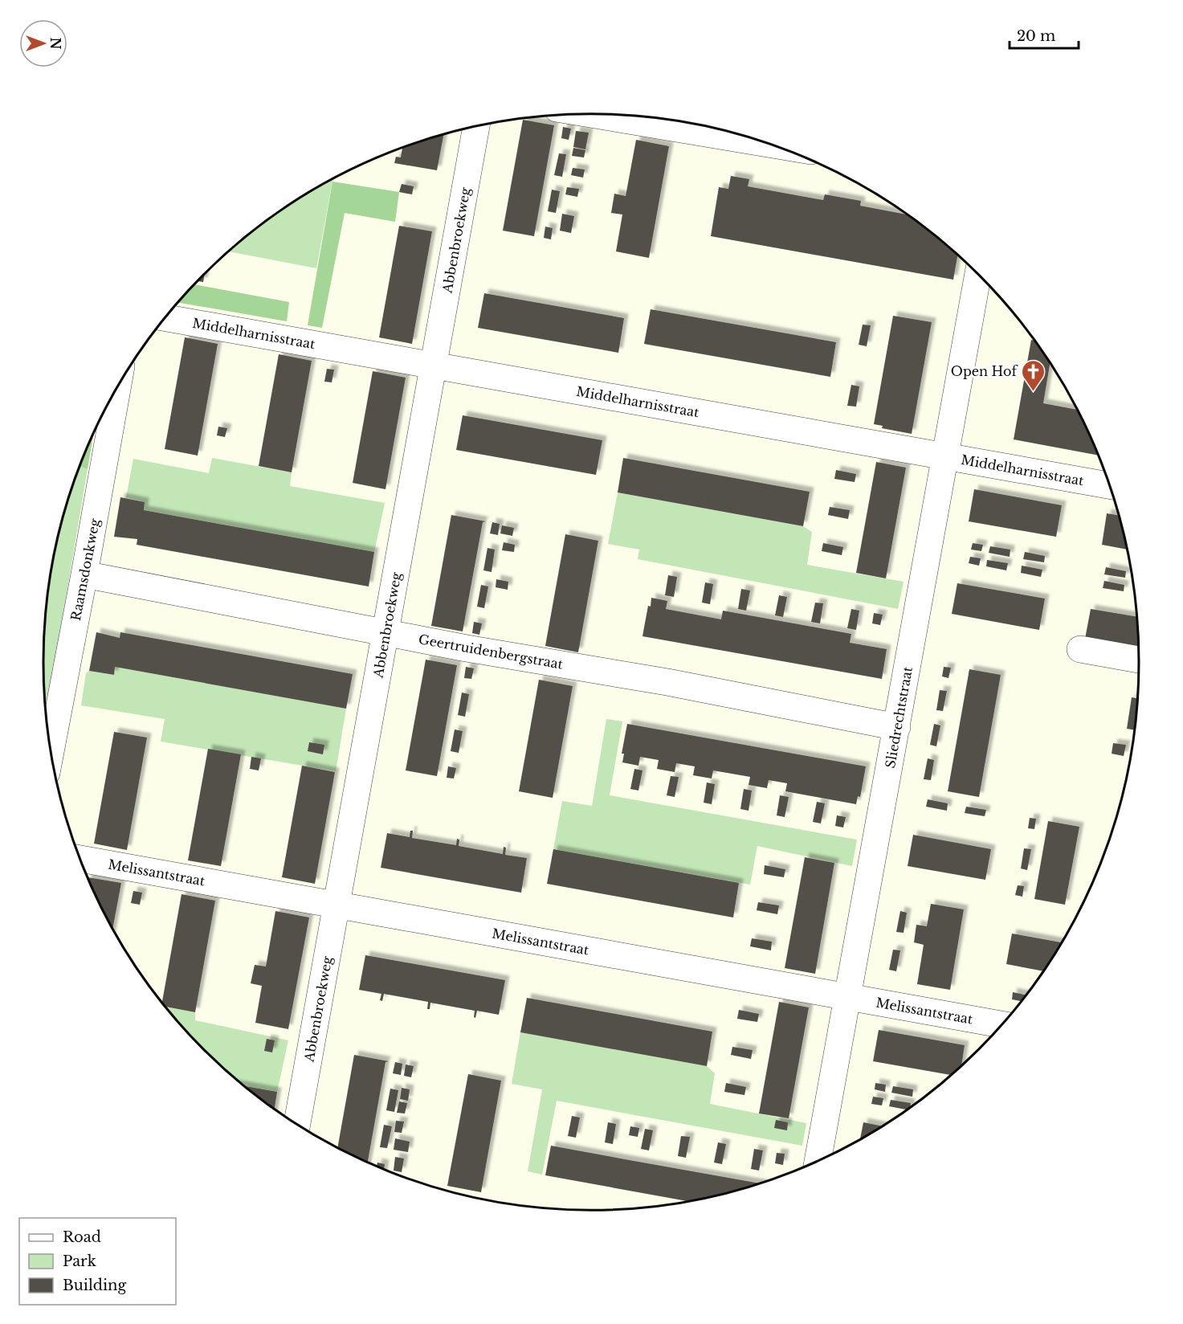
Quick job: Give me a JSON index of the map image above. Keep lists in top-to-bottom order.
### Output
{
  "streets": {
    "street": [
      "Abbenbroekweg",
      "Middelharnisstraat",
      "Raamsdonkweg",
      "Geertruidenbergstraat",
      "Sliedrechtstraat",
      "Melissantstraat"
    ]
  },
  "crossings": [
    ["Abbenbroekweg", "Middelharnisstraat"],
    ["Abbenbroekweg", "Geertruidenbergstraat"],
    ["Abbenbroekweg", "Melissantstraat"],
    ["Middelharnisstraat", "Sliedrechtstraat"],
    ["Raamsdonkweg", "Geertruidenbergstraat"],
    ["Geertruidenbergstraat", "Sliedrechtstraat"],
    ["Sliedrechtstraat", "Melissantstraat"]
  ],
  "places": {
    "church": ["Open Hof"]
  },
  "legend": ["Road", "Park", "Building"],
  "scale_bar": "20 m",
  "north": "right"
}
